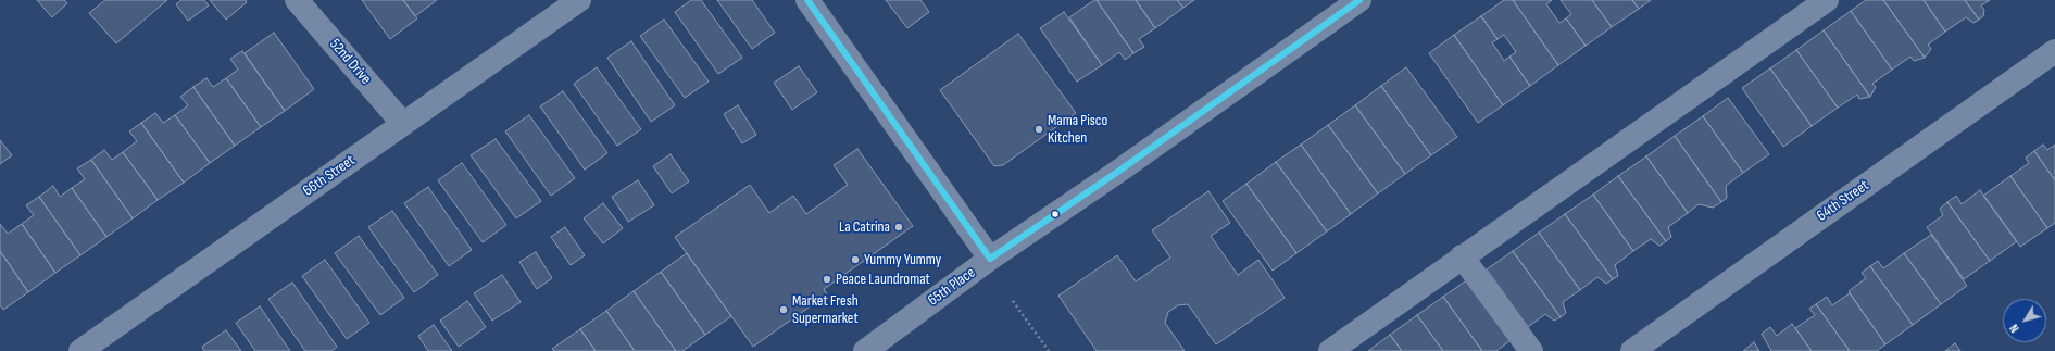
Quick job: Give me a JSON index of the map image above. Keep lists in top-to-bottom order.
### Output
{
  "streets": {
    "street": [
      "52nd Drive",
      "66th Street",
      "64th Street",
      "65th Place"
    ]
  },
  "crossings": [
    ["52nd Drive", "66th Street"]
  ],
  "places": [
    "Mama Pisco Kitchen",
    "La Catrina",
    "Yummy Yummy",
    "Peace Laundromat",
    "Market Fresh Supermarket"
  ],
  "north": "bottom left"
}
